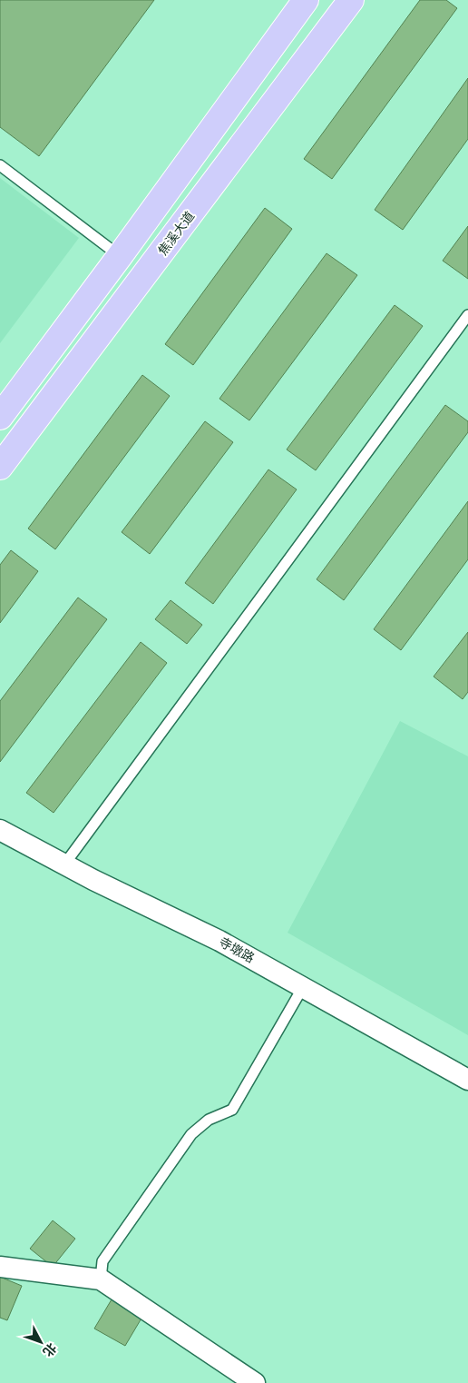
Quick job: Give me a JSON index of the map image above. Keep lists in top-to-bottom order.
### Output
{
  "streets": {
    "main road": ["焦溪大道"],
    "street": ["寺墩路"]
  },
  "north": "bottom right"
}
